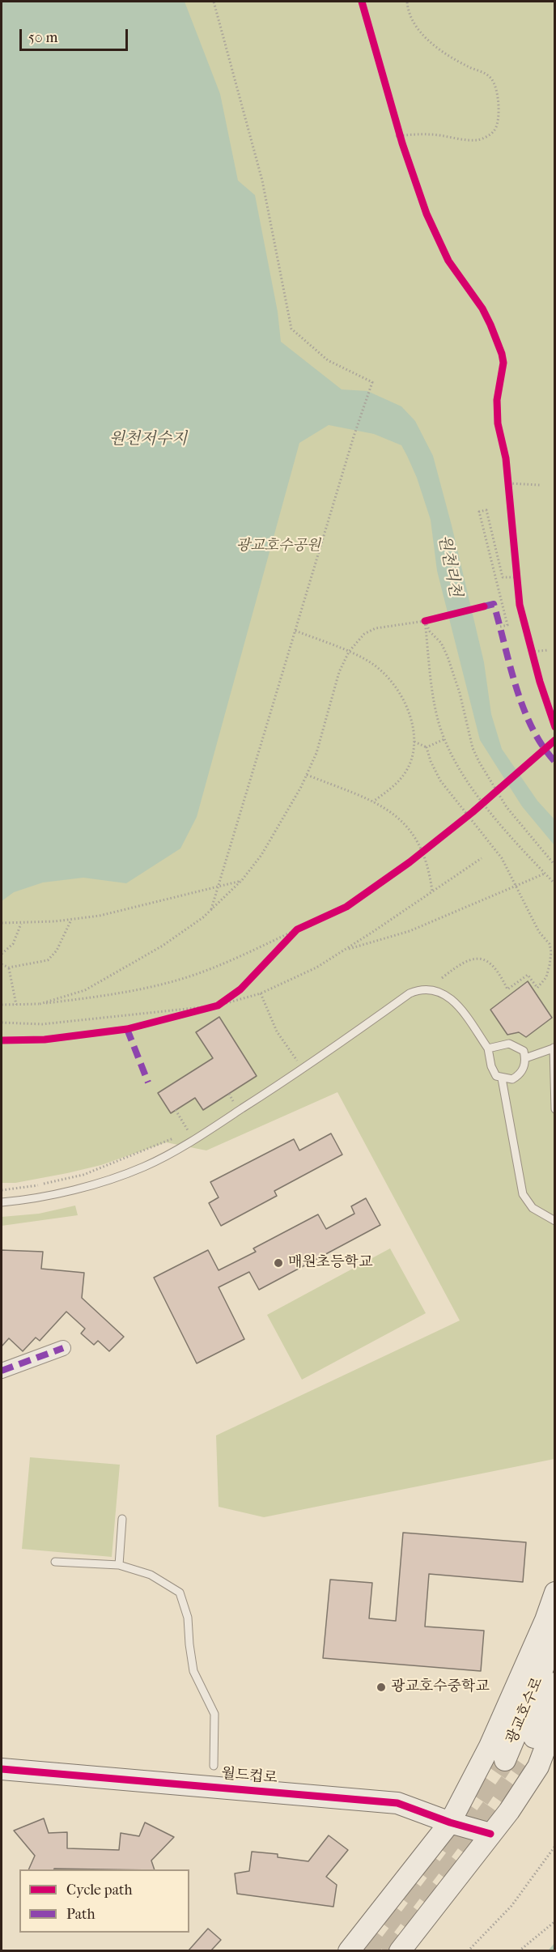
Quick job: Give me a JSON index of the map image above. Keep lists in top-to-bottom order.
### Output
{
  "streets": {
    "main road": ["광교호수로", "월드컵로"]
  },
  "water": ["원천저수지", "원천리천"],
  "parks": ["광교호수공원"],
  "places": ["매원초등학교", "광교호수중학교"],
  "legend": ["Cycle path", "Path"],
  "scale_bar": "50 m"
}
